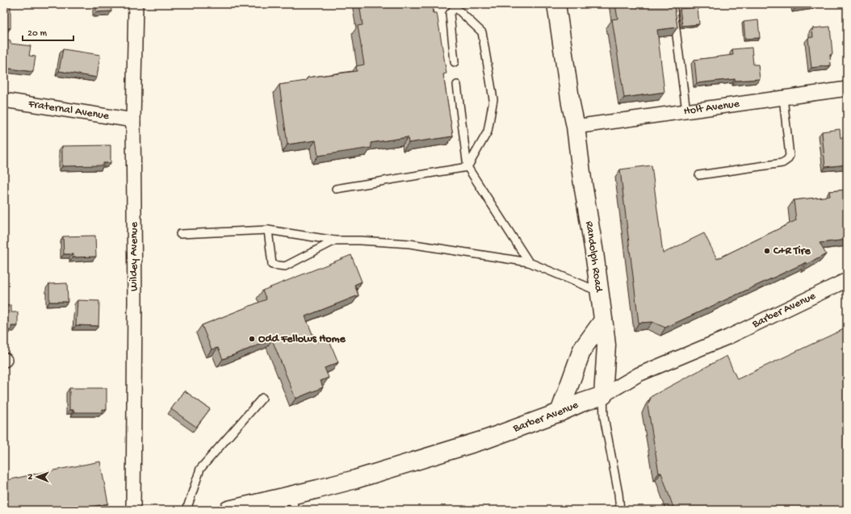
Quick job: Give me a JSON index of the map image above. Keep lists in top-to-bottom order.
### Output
{
  "streets": {
    "street": [
      "Holt Avenue",
      "Fraternal Avenue",
      "Wildey Avenue",
      "Randolph Road",
      "Barber Avenue"
    ]
  },
  "crossings": [
    ["Holt Avenue", "Randolph Road"],
    ["Fraternal Avenue", "Wildey Avenue"],
    ["Randolph Road", "Barber Avenue"]
  ],
  "places": ["C+R Tire", "Odd Fellows Home"],
  "scale_bar": "20 m",
  "north": "left"
}
